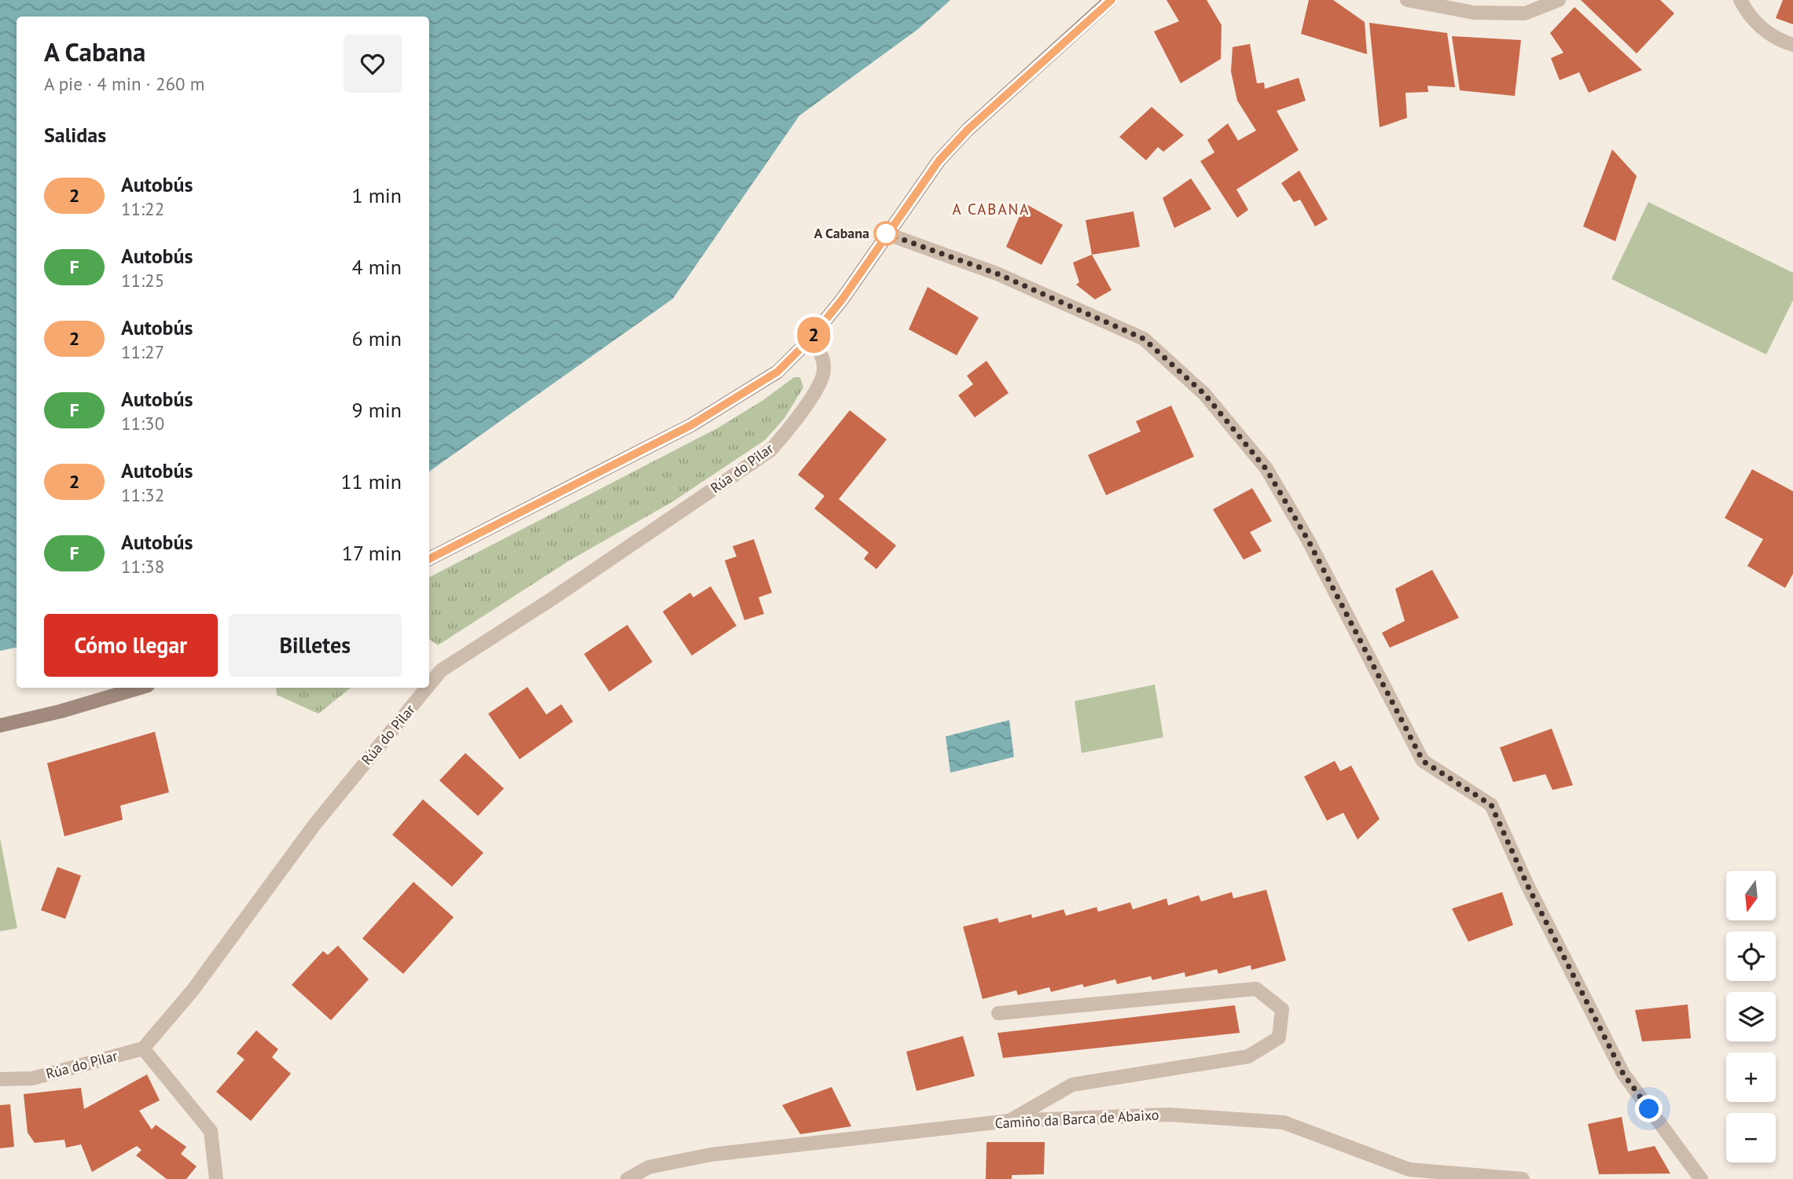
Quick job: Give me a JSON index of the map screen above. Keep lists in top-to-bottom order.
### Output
{
  "streets": {
    "street": ["Rúa do Pilar", "Camiño da Barca de Abaixo"]
  },
  "districts": ["A CABANA"],
  "places": ["A Cabana"],
  "lines": ["bus line 2"],
  "north": "bottom",
  "page": {
    "on_map": "2",
    "heading": [
      ["A Cabana", "A pie · 4 min · 260 m"],
      "Salidas"
    ],
    "list": [
      {
        "mark": "2",
        "name": "Autobús",
        "note": "11:22",
        "value": "1 min"
      },
      {
        "mark": "F",
        "name": "Autobús",
        "note": "11:25",
        "value": "4 min"
      },
      {
        "mark": "2",
        "name": "Autobús",
        "note": "11:27",
        "value": "6 min"
      },
      {
        "mark": "F",
        "name": "Autobús",
        "note": "11:30",
        "value": "9 min"
      },
      {
        "mark": "2",
        "name": "Autobús",
        "note": "11:32",
        "value": "11 min"
      },
      {
        "mark": "F",
        "name": "Autobús",
        "note": "11:38",
        "value": "17 min"
      }
    ],
    "buttons": ["Cómo llegar", "Billetes"],
    "map_buttons": ["+", "−"]
  }
}
